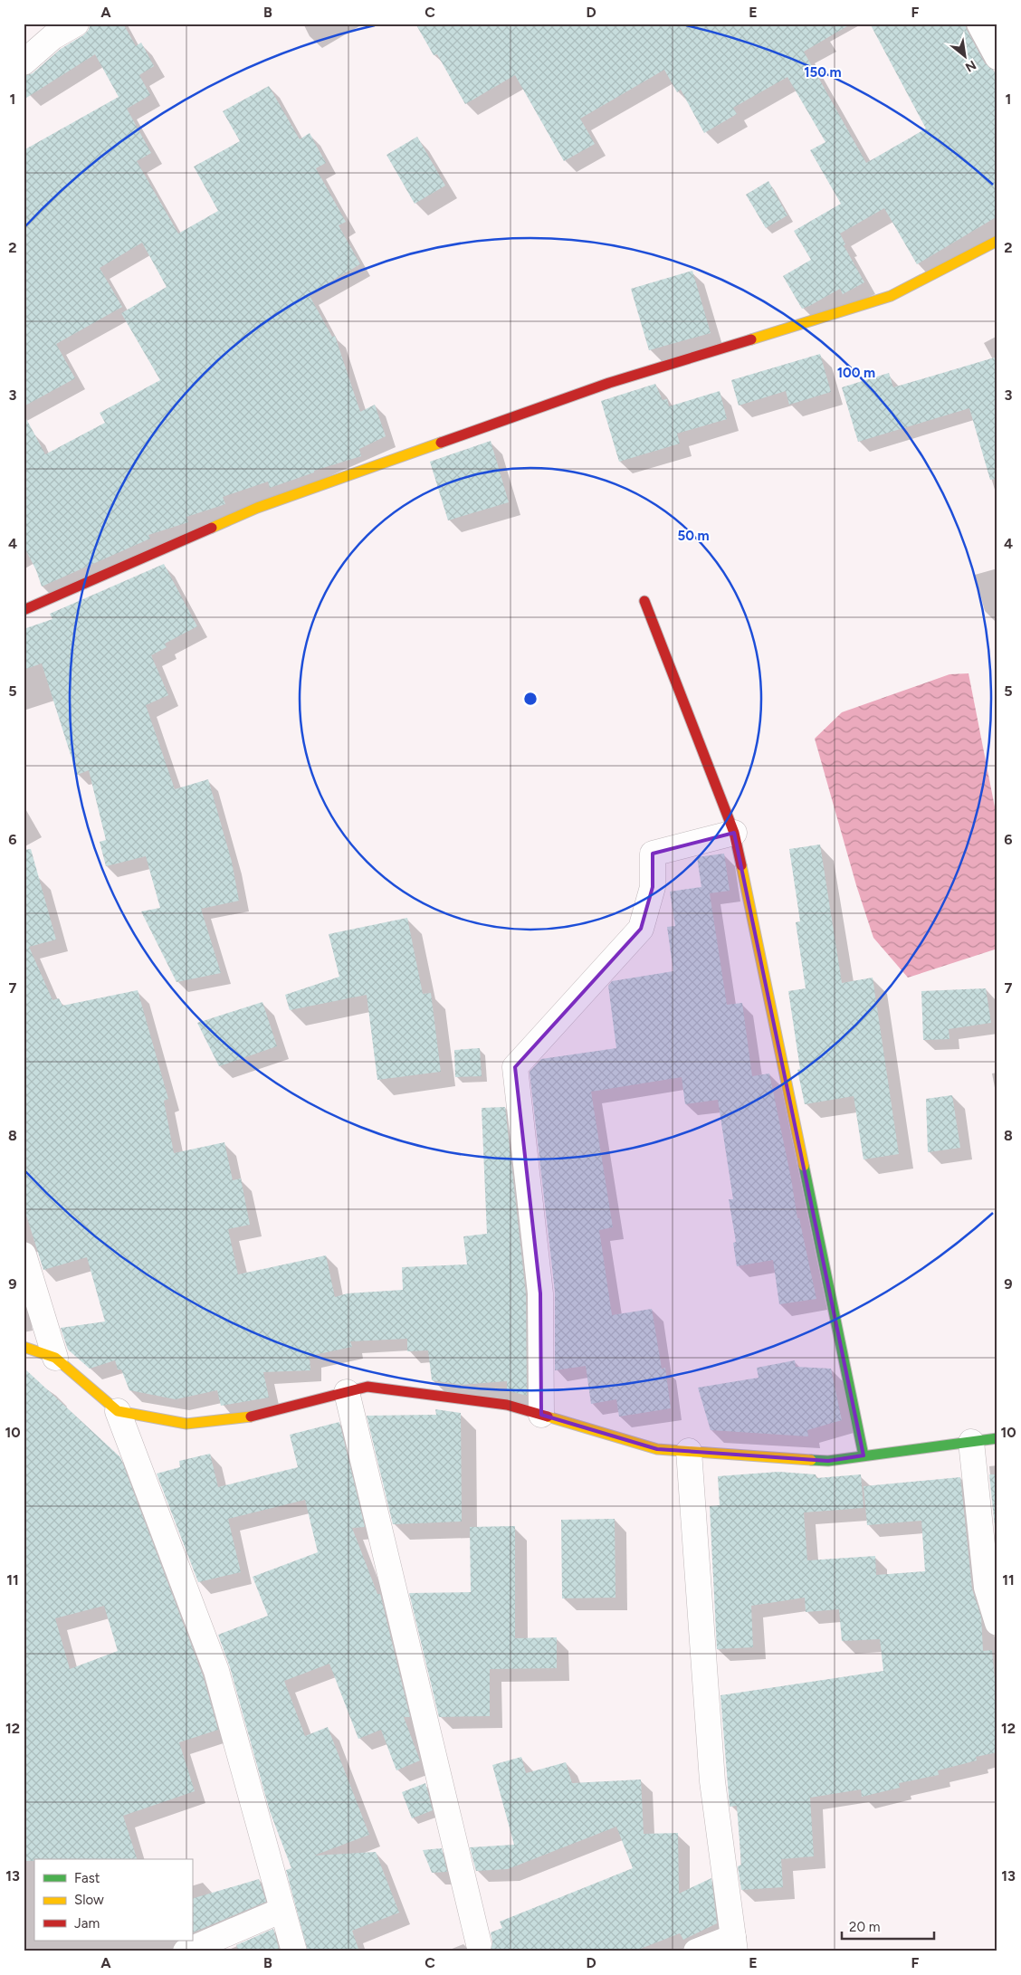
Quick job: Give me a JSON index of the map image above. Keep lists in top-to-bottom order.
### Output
{
  "legend": ["Fast", "Slow", "Jam"],
  "scale_bar": "20 m",
  "north": "bottom right",
  "grid": {
    "columns": [
      "A",
      "B",
      "C",
      "D",
      "E",
      "F"
    ],
    "rows": [
      "1",
      "2",
      "3",
      "4",
      "5",
      "6",
      "7",
      "8",
      "9",
      "10",
      "11",
      "12",
      "13"
    ]
  },
  "rings": ["150 m", "100 m", "50 m"]
}
